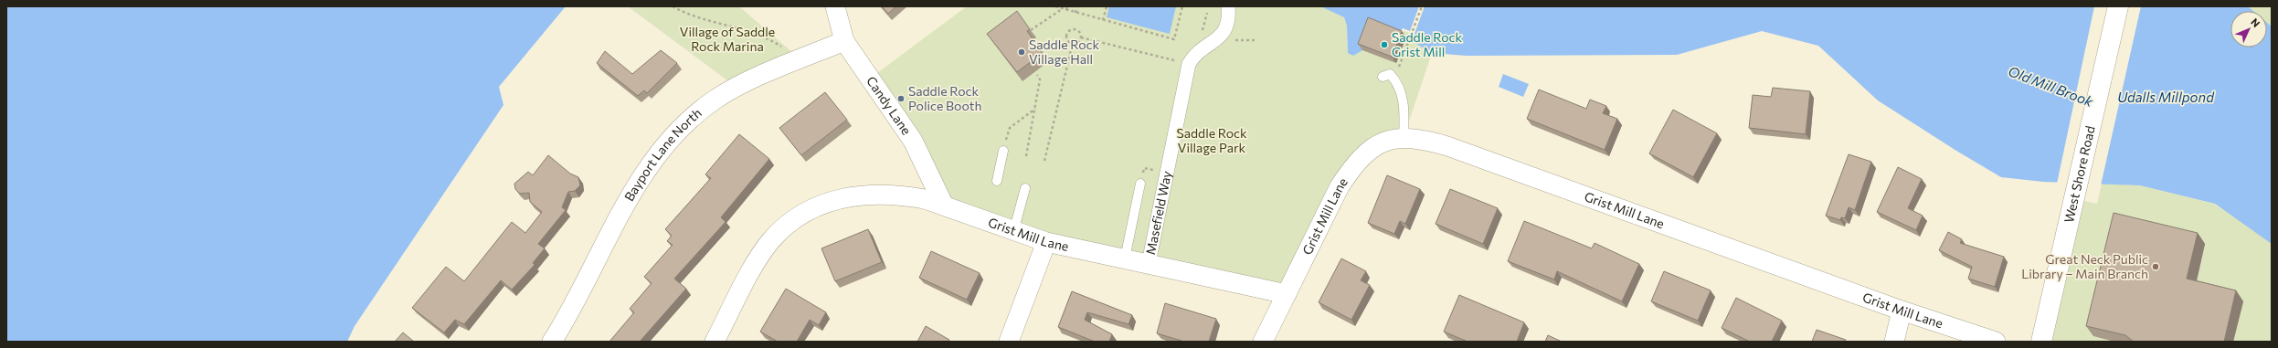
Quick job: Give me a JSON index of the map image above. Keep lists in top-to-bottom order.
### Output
{
  "streets": {
    "main road": ["West Shore Road"],
    "street": [
      "Candy Lane",
      "Bayport Lane North",
      "Grist Mill Lane",
      "Masefield Way"
    ]
  },
  "crossings": [
    ["Candy Lane", "Bayport Lane North"],
    ["Candy Lane", "Grist Mill Lane"],
    ["Grist Mill Lane", "Masefield Way"]
  ],
  "water": ["Old Mill Brook", "Udalls Millpond"],
  "parks": ["Village of Saddle Rock Marina", "Saddle Rock Village Park"],
  "places": [
    "Saddle Rock Grist Mill",
    "Saddle Rock Village Hall",
    "Saddle Rock Police Booth",
    "Great Neck Public Library – Main Branch"
  ],
  "north": "top right"
}
